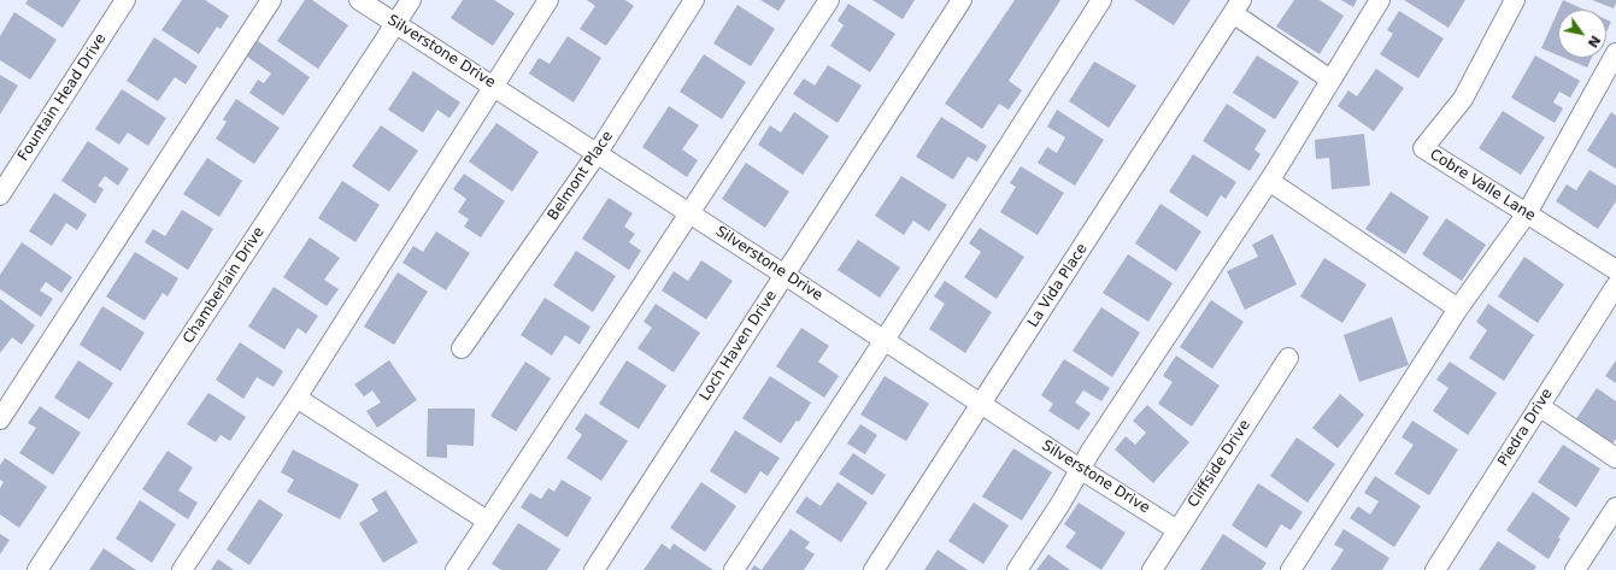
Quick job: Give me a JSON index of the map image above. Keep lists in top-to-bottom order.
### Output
{
  "streets": {
    "street": [
      "Silverstone Drive",
      "Fountain Head Drive",
      "Belmont Place",
      "Cobre Valle Lane",
      "Chamberlain Drive",
      "La Vida Place",
      "Loch Haven Drive",
      "Piedra Drive",
      "Cliffside Drive"
    ]
  },
  "crossings": [
    ["Silverstone Drive", "Belmont Place"],
    ["Silverstone Drive", "Chamberlain Drive"],
    ["Silverstone Drive", "La Vida Place"],
    ["Silverstone Drive", "Loch Haven Drive"],
    ["Silverstone Drive", "Cliffside Drive"]
  ],
  "north": "bottom right"
}
